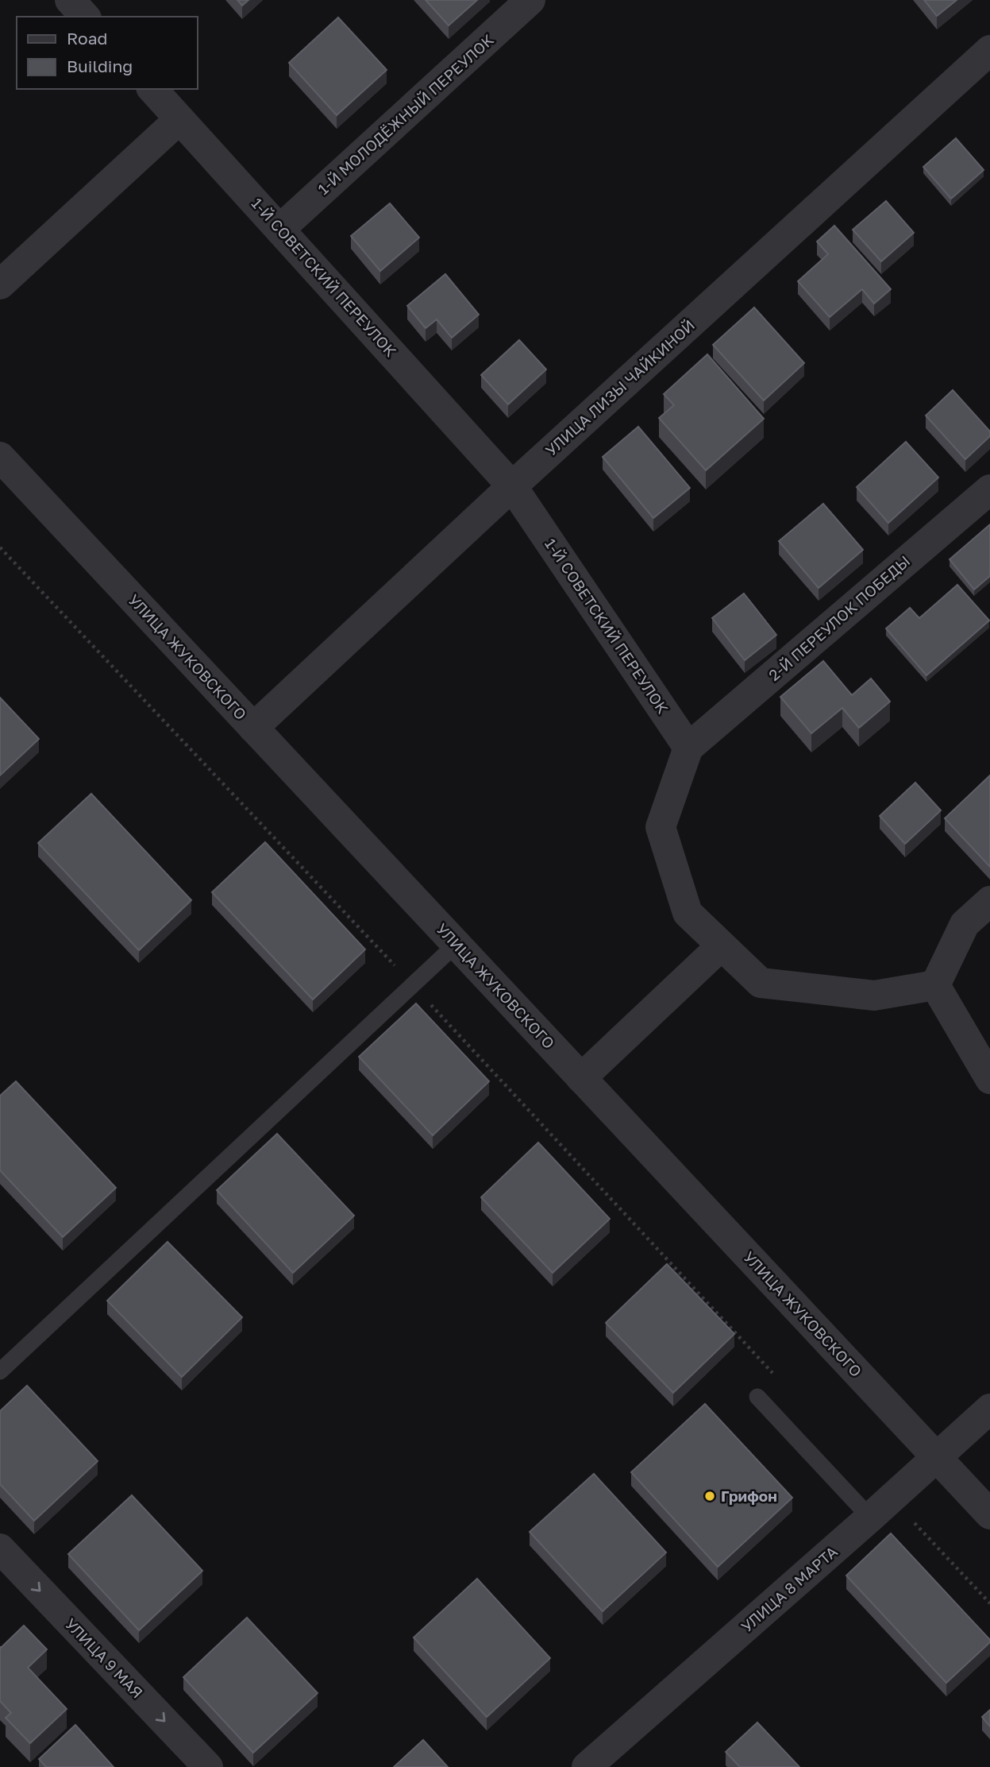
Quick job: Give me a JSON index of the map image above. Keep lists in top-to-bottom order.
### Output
{
  "streets": {
    "street": [
      "1-Й МОЛОДЁЖНЫЙ ПЕРЕУЛОК",
      "1-Й СОВЕТСКИЙ ПЕРЕУЛОК",
      "УЛИЦА ЛИЗЫ ЧАЙКИНОЙ",
      "2-Й ПЕРЕУЛОК ПОБЕДЫ",
      "УЛИЦА ЖУКОВСКОГО",
      "УЛИЦА 8 МАРТА",
      "УЛИЦА 9 МАЯ"
    ]
  },
  "crossings": [
    ["1-Й МОЛОДЁЖНЫЙ ПЕРЕУЛОК", "1-Й СОВЕТСКИЙ ПЕРЕУЛОК"],
    ["1-Й СОВЕТСКИЙ ПЕРЕУЛОК", "УЛИЦА ЛИЗЫ ЧАЙКИНОЙ"],
    ["1-Й СОВЕТСКИЙ ПЕРЕУЛОК", "2-Й ПЕРЕУЛОК ПОБЕДЫ"],
    ["УЛИЦА ЛИЗЫ ЧАЙКИНОЙ", "УЛИЦА ЖУКОВСКОГО"],
    ["УЛИЦА ЖУКОВСКОГО", "УЛИЦА 8 МАРТА"]
  ],
  "one_way": ["УЛИЦА 9 МАЯ"],
  "places": ["Грифон"],
  "legend": ["Road", "Building"]
}
